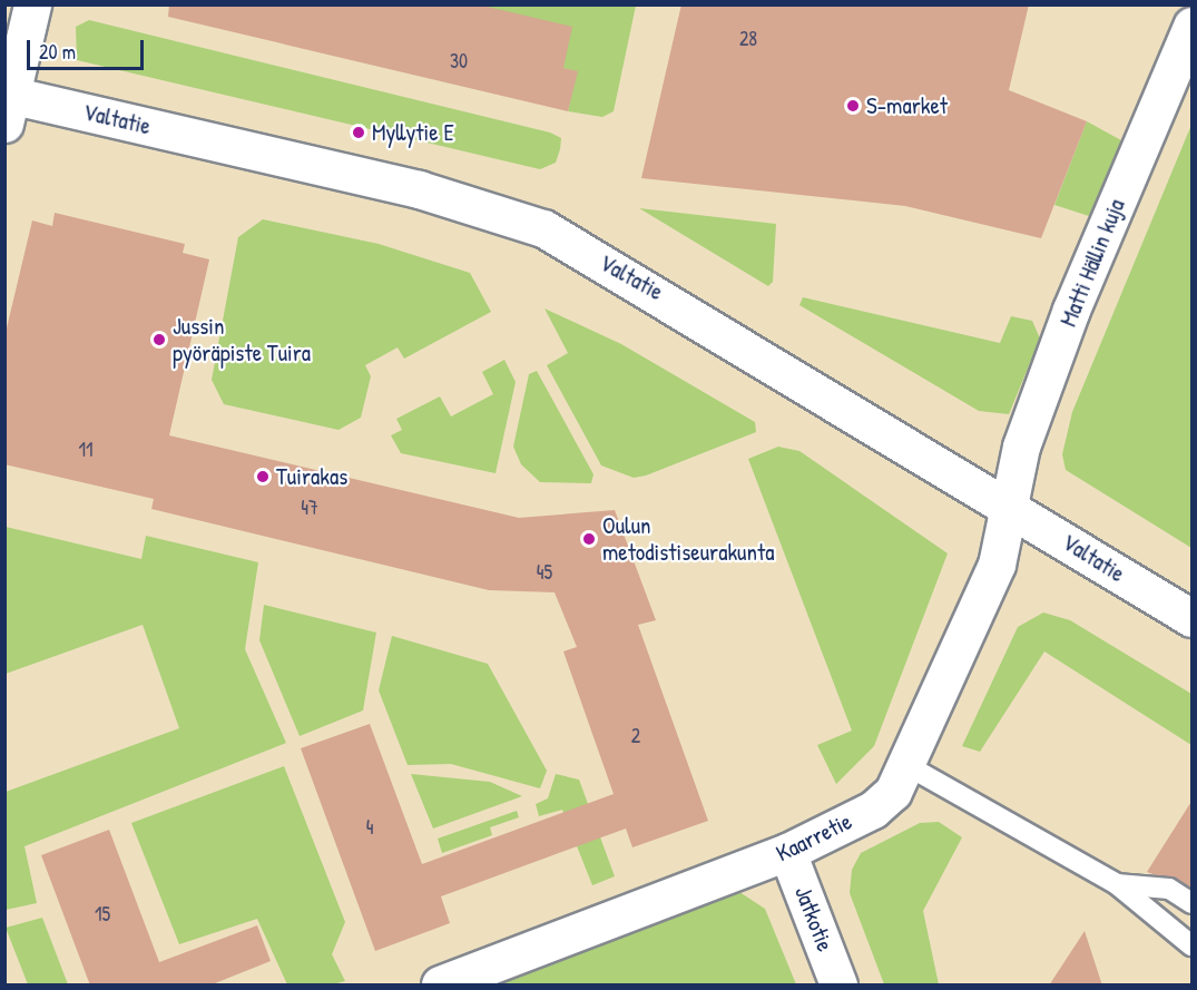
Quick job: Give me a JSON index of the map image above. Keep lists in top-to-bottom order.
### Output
{
  "streets": {
    "street": [
      "Valtatie",
      "Matti Hällin kuja",
      "Kaarretie",
      "Jatkotie"
    ]
  },
  "crossings": [
    ["Valtatie", "Matti Hällin kuja"],
    ["Valtatie", "Kaarretie"],
    ["Matti Hällin kuja", "Kaarretie"],
    ["Kaarretie", "Jatkotie"]
  ],
  "places": [
    "S-market",
    "Myllytie E",
    "Jussin pyöräpiste Tuira",
    "Tuirakas",
    "Oulun metodistiseurakunta"
  ],
  "house_numbers": [
    "28",
    "30",
    "11",
    "47",
    "45",
    "2",
    "4",
    "15"
  ],
  "scale_bar": "20 m"
}
